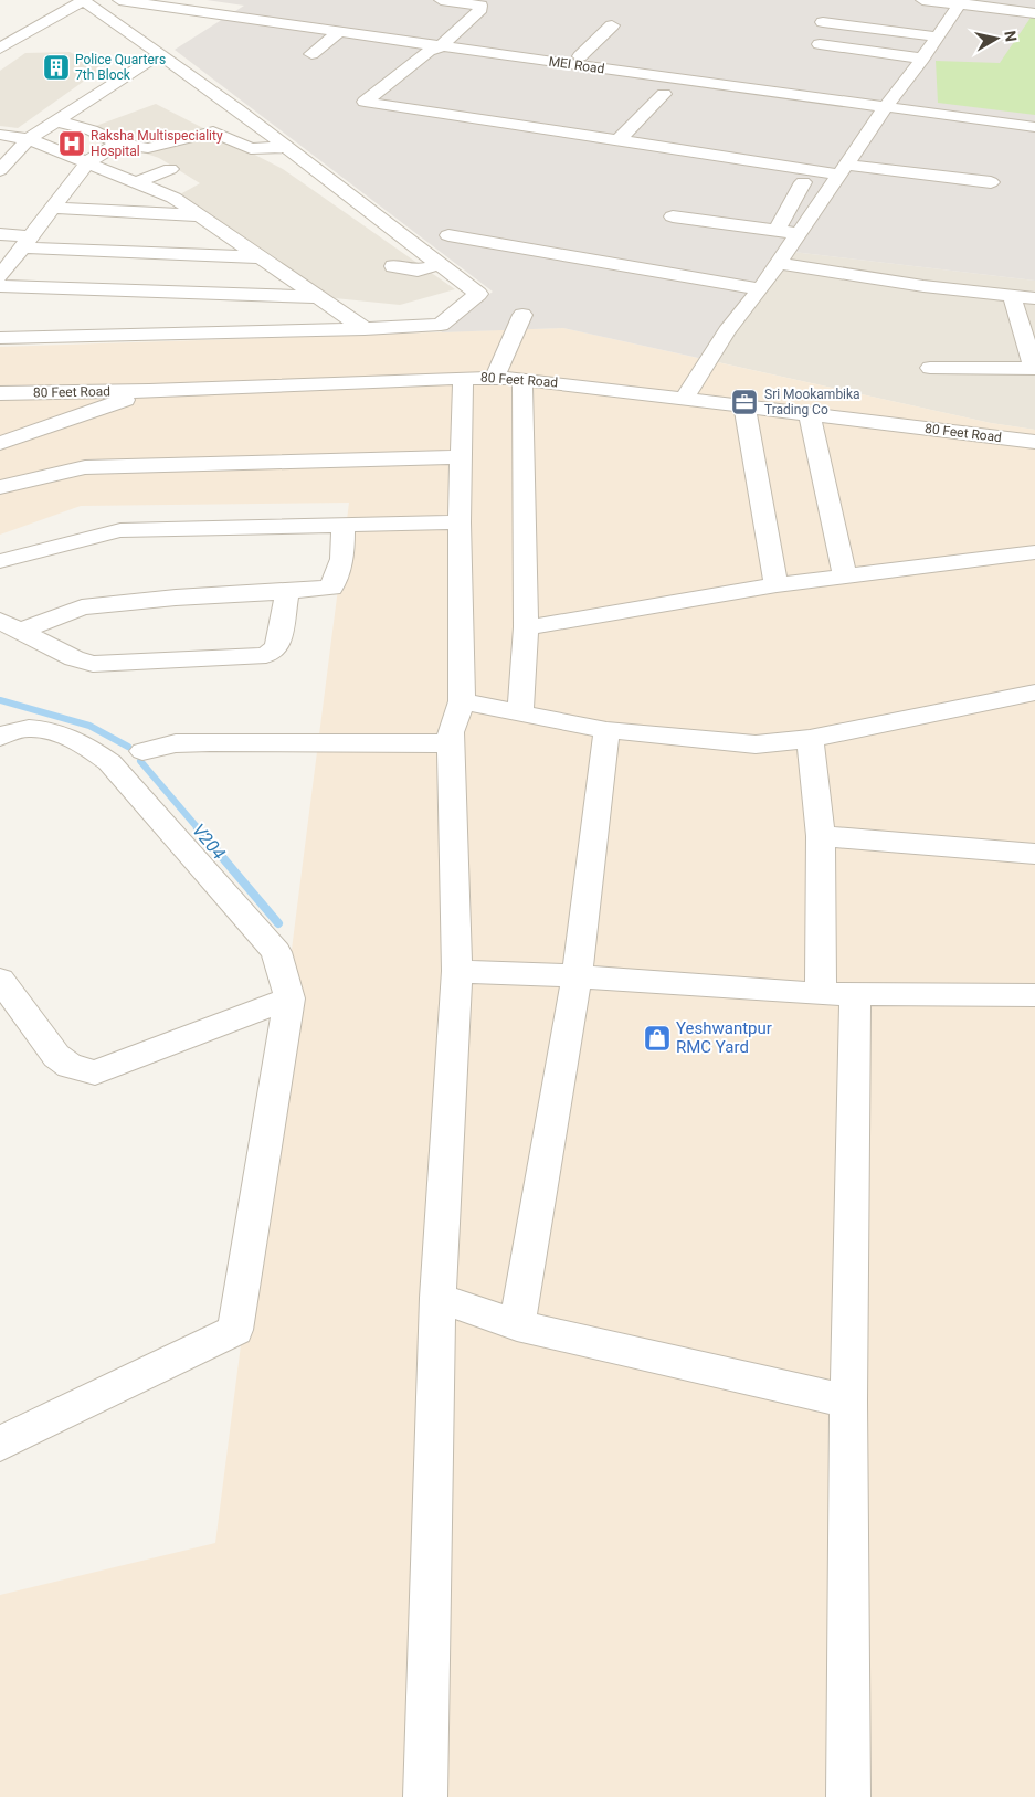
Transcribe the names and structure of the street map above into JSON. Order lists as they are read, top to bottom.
{
  "streets": {
    "street": ["MEI Road", "80 Feet Road"]
  },
  "water": ["V204"],
  "places": {
    "building": ["Police Quarters 7th Block"],
    "hospital": ["Raksha Multispeciality Hospital"],
    "office": ["Sri Mookambika Trading Co"],
    "shop": ["Yeshwantpur RMC Yard"]
  },
  "north": "right"
}
